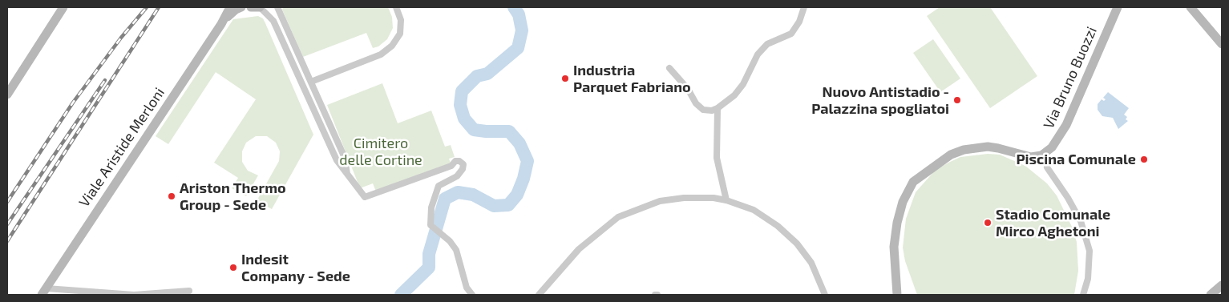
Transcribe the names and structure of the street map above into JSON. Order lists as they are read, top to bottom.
{
  "streets": {
    "street": ["Via Bruno Buozzi", "Viale Aristide Merloni"]
  },
  "parks": ["Cimitero delle Cortine"],
  "places": [
    "Industria Parquet Fabriano",
    "Nuovo Antistadio - Palazzina spogliatoi",
    "Piscina Comunale",
    "Ariston Thermo Group - Sede",
    "Stadio Comunale Mirco Aghetoni",
    "Indesit Company - Sede"
  ]
}
